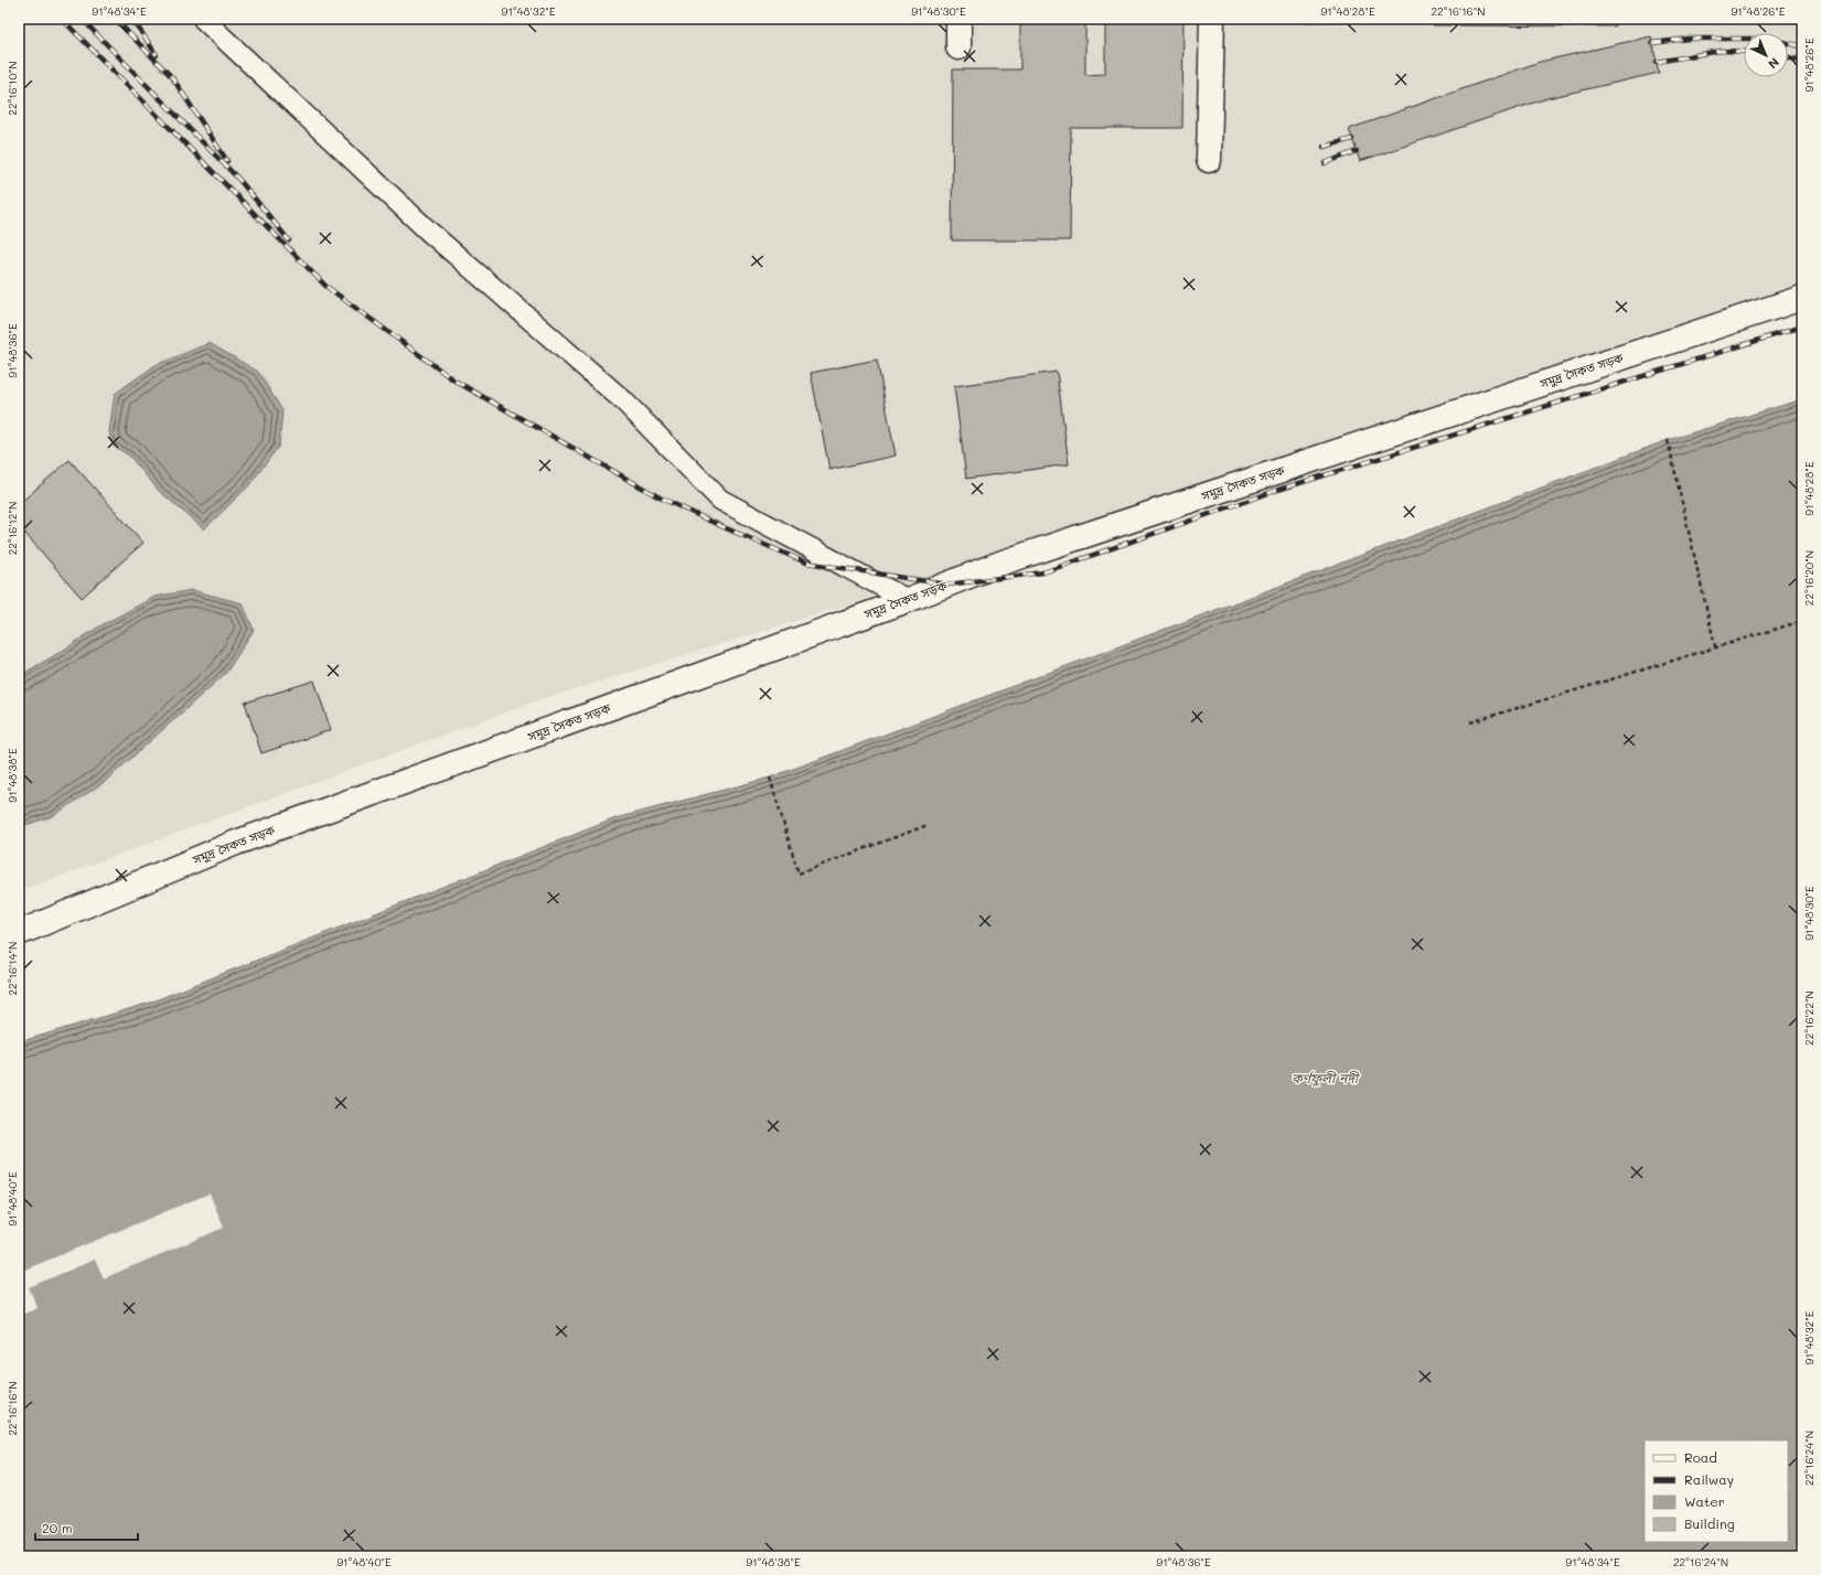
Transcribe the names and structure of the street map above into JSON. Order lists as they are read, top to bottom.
{
  "streets": {
    "main road": ["সমুদ্র সৈকত সড়ক"]
  },
  "water": ["কর্ণফুলী নদী"],
  "legend": [
    "Road",
    "Railway",
    "Water",
    "Building"
  ],
  "scale_bar": "20 m",
  "north": "bottom right",
  "coordinates": [
    "91°48'34\"E",
    "91°48'32\"E",
    "91°48'30\"E",
    "91°48'28\"E",
    "22°16'16\"N",
    "91°48'26\"E",
    "22°16'10\"N",
    "91°48'36\"E",
    "22°16'12\"N",
    "22°16'20\"N",
    "91°48'38\"E",
    "22°16'14\"N",
    "22°16'22\"N",
    "91°48'40\"E",
    "22°16'24\"N"
  ]
}
